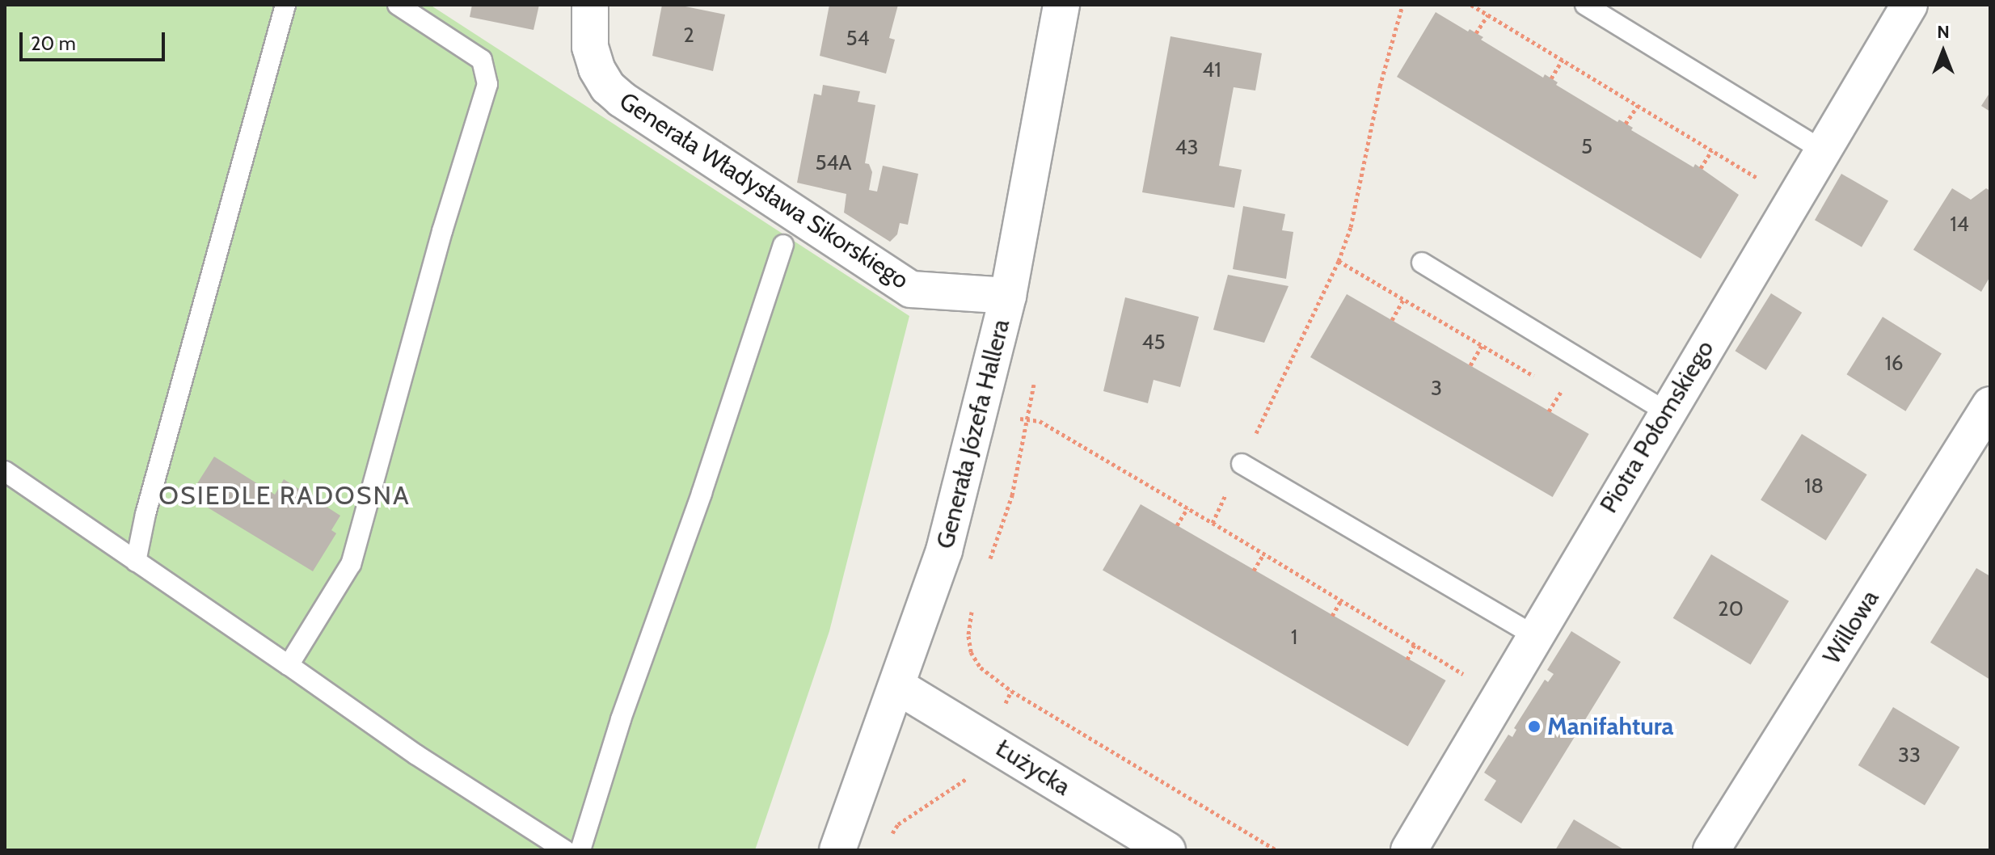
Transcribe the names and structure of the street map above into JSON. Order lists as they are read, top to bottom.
{
  "streets": {
    "street": [
      "Generała Władysława Sikorskiego",
      "Piotra Połomskiego",
      "Generała Józefa Hallera",
      "Willowa",
      "Łużycka"
    ]
  },
  "crossings": [
    ["Generała Władysława Sikorskiego", "Generała Józefa Hallera"],
    ["Generała Józefa Hallera", "Łużycka"]
  ],
  "districts": ["OSIEDLE RADOSNA"],
  "places": ["Manifahtura"],
  "house_numbers": [
    "2",
    "54",
    "41",
    "5",
    "43",
    "54A",
    "14",
    "45",
    "16",
    "3",
    "18",
    "20",
    "1",
    "33"
  ],
  "scale_bar": "20 m",
  "north": "top"
}
